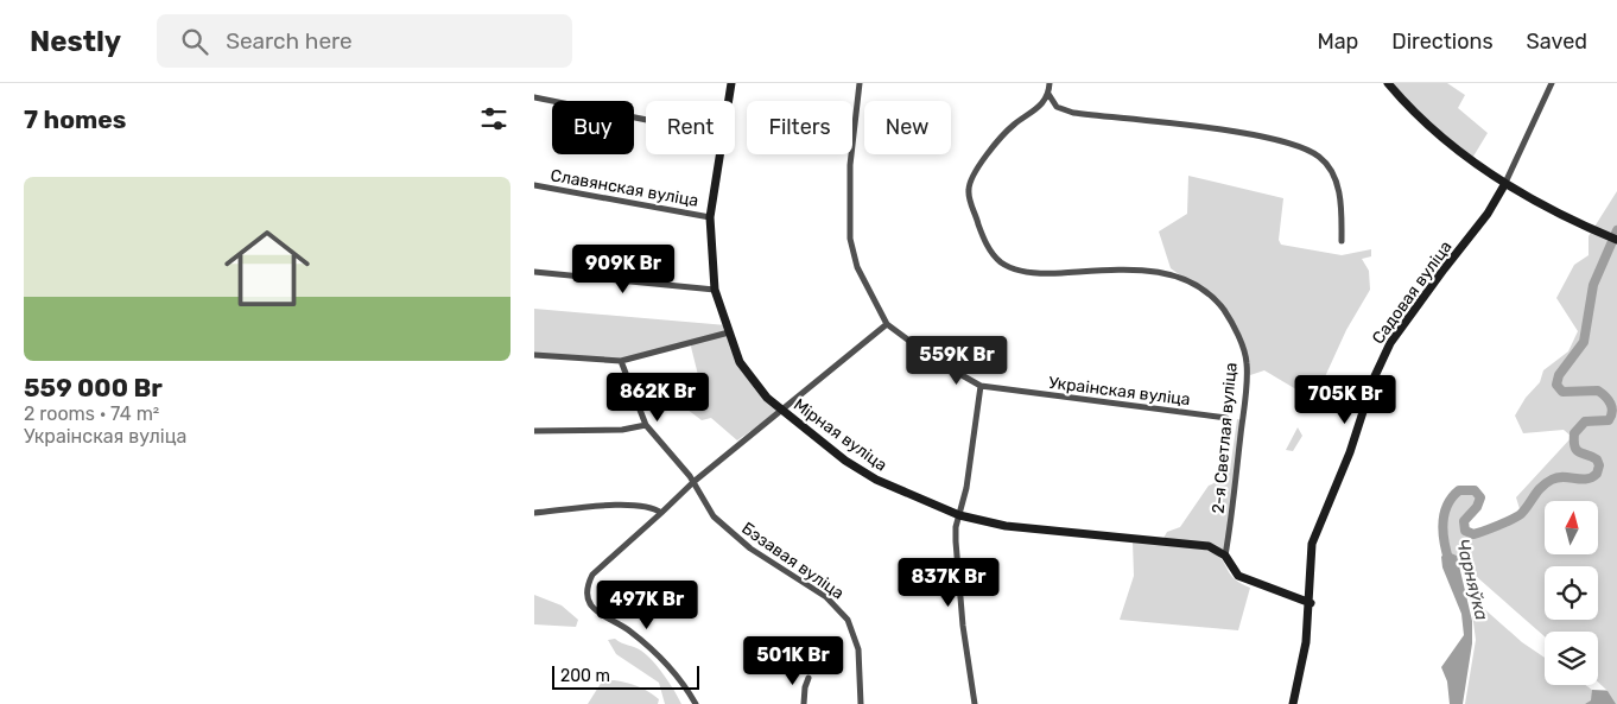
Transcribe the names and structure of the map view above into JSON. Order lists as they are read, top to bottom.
{
  "streets": {
    "street": [
      "Славянская вуліца",
      "Садовая вуліца",
      "Украінская вуліца",
      "Мірная вуліца",
      "2-я Светлая вуліца",
      "Бэзавая вуліца"
    ]
  },
  "crossings": [
    ["Славянская вуліца", "Мірная вуліца"],
    ["Садовая вуліца", "Мірная вуліца"],
    ["Мірная вуліца", "2-я Светлая вуліца"]
  ],
  "water": ["Чарняўка"],
  "scale_bar": "200 m",
  "north": "top",
  "page": {
    "header": "Nestly",
    "search": "Search here",
    "nav": ["Map", "Directions", "Saved"],
    "heading": "7 homes",
    "chip": [
      "Buy",
      "Rent",
      "Filters",
      "New"
    ],
    "list": [
      {
        "name": "559 000 Br",
        "note": "2 rooms · 74 m² · Украінская вуліца"
      }
    ],
    "price": [
      "909K Br",
      "559K Br",
      "862K Br",
      "705K Br",
      "837K Br",
      "497K Br",
      "501K Br"
    ],
    "scale": "200 m"
  }
}
